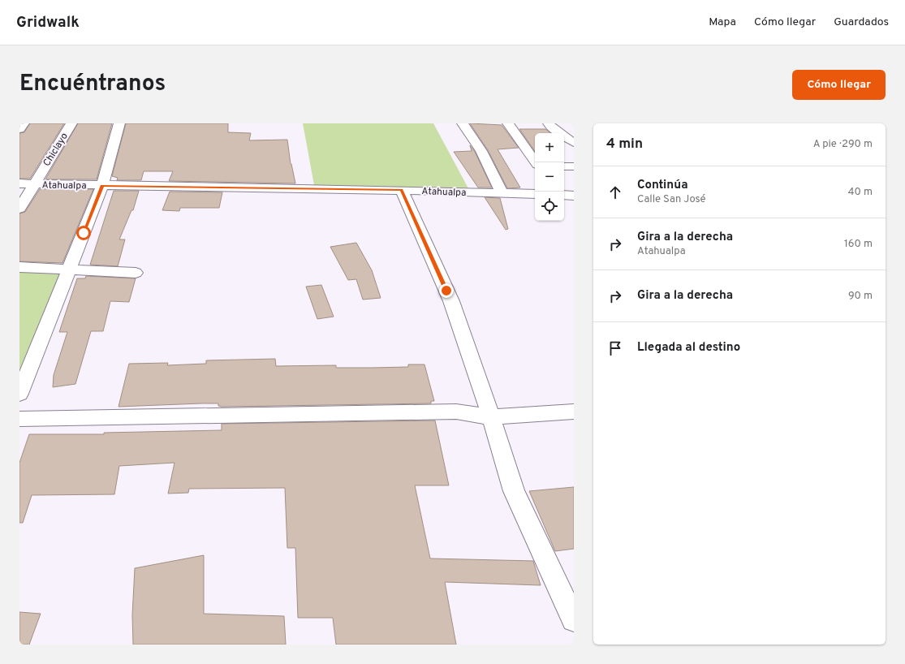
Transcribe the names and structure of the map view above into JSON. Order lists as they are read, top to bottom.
{
  "streets": {
    "street": ["Chiclayo", "Atahualpa"]
  },
  "crossings": [
    ["Chiclayo", "Atahualpa"]
  ],
  "page": {
    "header": "Gridwalk",
    "nav": ["Mapa", "Cómo llegar", "Guardados"],
    "title": "Encuéntranos",
    "buttons": "Cómo llegar",
    "heading": ["4 min", "A pie · 290 m"],
    "map_buttons": ["+", "−"],
    "list": [
      ["Continúa", "Calle San José", "40 m"],
      ["Gira a la derecha", "Atahualpa", "160 m"],
      ["Gira a la derecha", "90 m"],
      "Llegada al destino"
    ]
  }
}
